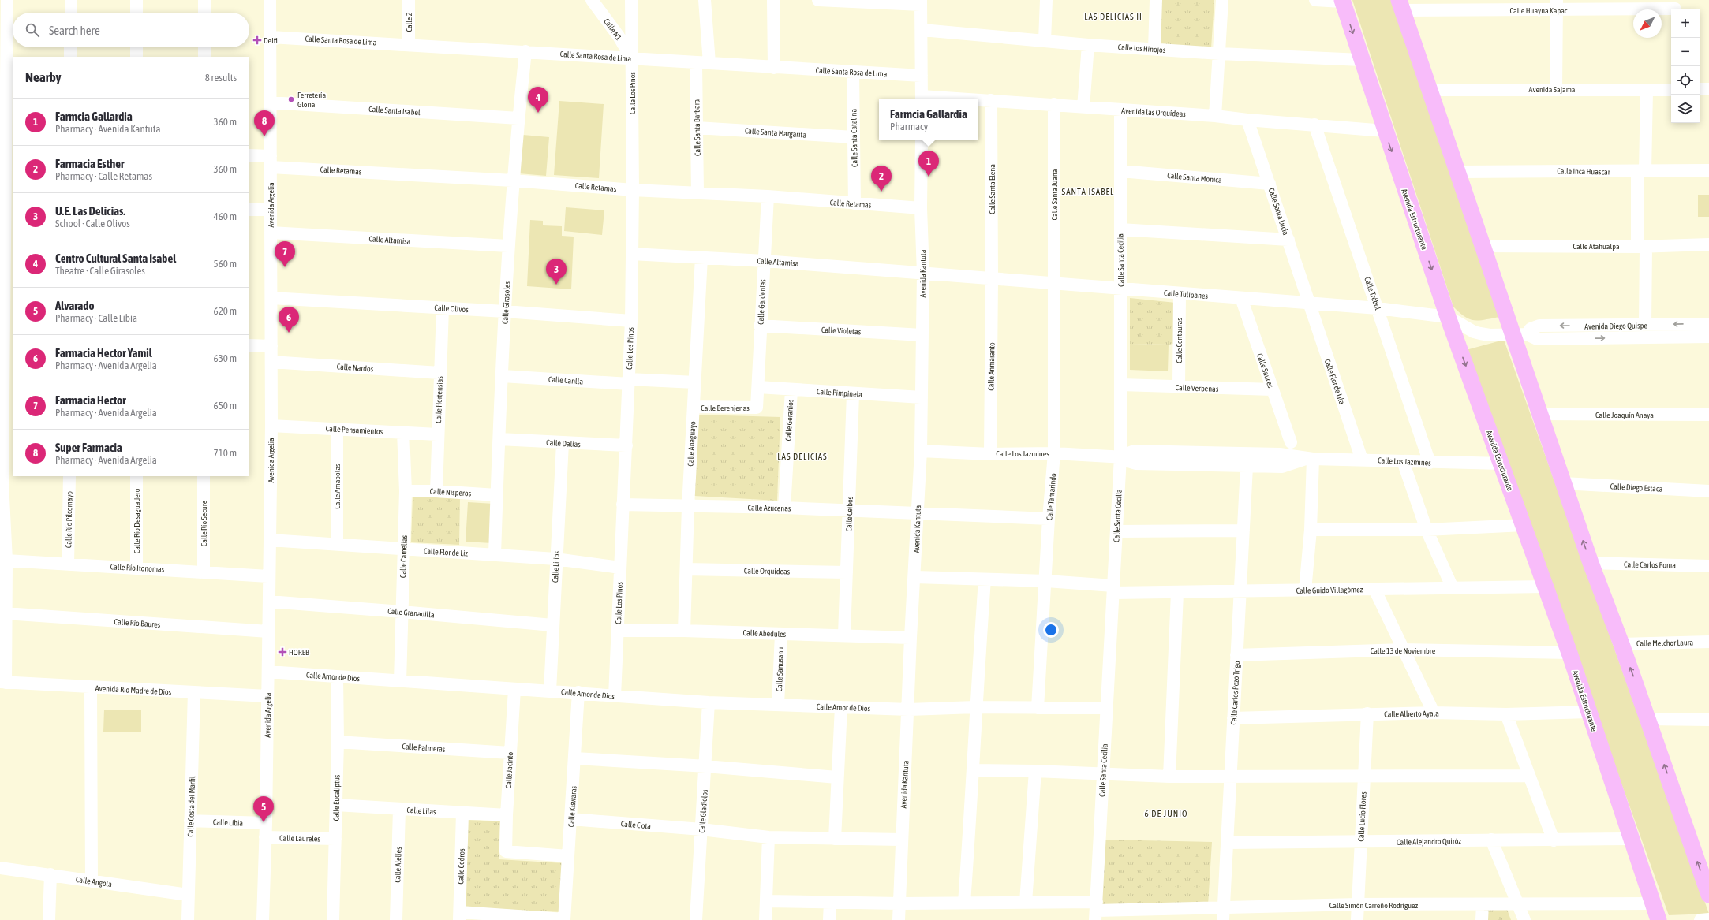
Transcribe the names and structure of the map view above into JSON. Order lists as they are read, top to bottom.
{
  "streets": {
    "main road": ["Avenida Estructurante"],
    "street": [
      "Calle Huayna Kapac",
      "Calle 2",
      "Calle N1",
      "Calle Santa Rosa de Lima",
      "Calle los Hinojos",
      "Avenida Sajama",
      "Calle Los Pinos",
      "Calle Santa Isabel",
      "Avenida las Orquídeas",
      "Calle Santa Barbara",
      "Calle Santa Margarita",
      "Calle Santa Catalina",
      "Calle Retamas",
      "Calle Inca Huascar",
      "Calle Santa Monica",
      "Calle Santa Elena",
      "Calle Santa Juana",
      "Avenida Argelia",
      "Calle Santa Lucía",
      "Calle Altamisa",
      "Calle Atahualpa",
      "Calle Santa Cecilia",
      "Avenida Kantuta",
      "Calle Trébol",
      "Calle Tulipanes",
      "Calle Gardenias",
      "Calle Girasoles",
      "Calle Olivos",
      "Avenida Diego Quispe",
      "Calle Violetas",
      "Calle Centauras",
      "Calle Anmaranto",
      "Calle Nardos",
      "Calle Sauces",
      "Calle Canlla",
      "Calle Flor de Lila",
      "Calle Verbenas",
      "Calle Pimpinela",
      "Calle Hortensias",
      "Calle Berenjenas",
      "Calle Joaquín Anaya",
      "Calle Geranios",
      "Calle Pensamientos",
      "Calle Dalias",
      "Calle Anaguayo",
      "Calle Los Jazmines",
      "Calle Amapolas",
      "Calle Diego Estaca",
      "Calle Nísperos",
      "Calle Tamarindo",
      "Calle Azucenas",
      "Calle Ceibos",
      "Calle Río Pilcomayo",
      "Calle Río Desaguadero",
      "Calle Río Secure",
      "Calle Flor de Liz",
      "Calle Camelias",
      "Calle Carlos Poma",
      "Calle Lirios",
      "Calle Río Itonomas",
      "Calle Orquídeas",
      "Calle Guido Villagómez",
      "Calle Granadilla",
      "Calle Río Baures",
      "Calle Abedules",
      "Calle Melchor Laura",
      "Calle 13 de Noviembre",
      "Calle Sanusanu",
      "Calle Amor de Dios",
      "Avenida Río Madre de Dios",
      "Calle Carlos Pozo Trigo",
      "Calle Alberto Ayala",
      "Calle Palmeras",
      "Calle Jacinto",
      "Calle Eucaliptus",
      "Calle Costa del Marfil",
      "Calle Kiswaras",
      "Calle Lilas",
      "Calle Gladiolos",
      "Calle Lucio Flores",
      "Calle Libia",
      "Calle C'ota",
      "Calle Laureles",
      "Calle Alejandro Quiróz",
      "Calle Alelíes",
      "Calle Cedros",
      "Calle Angola",
      "Calle Simón Carreño Rodríguez"
    ]
  },
  "crossings": [
    ["Calle 2", "Calle Santa Rosa de Lima"],
    ["Calle N1", "Calle Santa Rosa de Lima"],
    ["Calle N1", "Calle Los Pinos"],
    ["Calle Santa Rosa de Lima", "Calle Los Pinos"],
    ["Calle Santa Rosa de Lima", "Calle Santa Barbara"],
    ["Calle Santa Rosa de Lima", "Calle Santa Catalina"],
    ["Calle Santa Rosa de Lima", "Avenida Argelia"],
    ["Calle Santa Rosa de Lima", "Calle Girasoles"],
    ["Calle los Hinojos", "Avenida Estructurante"],
    ["Calle Los Pinos", "Calle Retamas"],
    ["Calle Los Pinos", "Calle Altamisa"],
    ["Calle Los Pinos", "Calle Olivos"],
    ["Calle Los Pinos", "Calle Canlla"],
    ["Calle Los Pinos", "Calle Dalias"],
    ["Calle Los Pinos", "Calle Azucenas"],
    ["Calle Los Pinos", "Calle Flor de Liz"],
    ["Calle Los Pinos", "Calle Abedules"],
    ["Calle Los Pinos", "Calle Amor de Dios"],
    ["Calle Santa Isabel", "Avenida Argelia"],
    ["Calle Santa Isabel", "Calle Girasoles"],
    ["Avenida las Orquídeas", "Calle Santa Elena"],
    ["Avenida las Orquídeas", "Calle Santa Juana"],
    ["Avenida las Orquídeas", "Calle Santa Lucía"],
    ["Avenida las Orquídeas", "Avenida Estructurante"],
    ["Avenida las Orquídeas", "Calle Santa Cecilia"],
    ["Avenida las Orquídeas", "Calle Trébol"],
    ["Calle Santa Barbara", "Calle Santa Margarita"],
    ["Calle Santa Barbara", "Calle Retamas"],
    ["Calle Santa Margarita", "Calle Santa Catalina"],
    ["Calle Santa Catalina", "Calle Retamas"],
    ["Calle Retamas", "Avenida Argelia"],
    ["Calle Retamas", "Avenida Kantuta"],
    ["Calle Retamas", "Calle Gardenias"],
    ["Calle Retamas", "Calle Girasoles"],
    ["Calle Santa Monica", "Calle Santa Lucía"],
    ["Calle Santa Monica", "Calle Santa Cecilia"],
    ["Calle Santa Elena", "Calle Tulipanes"],
    ["Calle Santa Elena", "Calle Anmaranto"],
    ["Calle Santa Juana", "Calle Tulipanes"],
    ["Calle Santa Juana", "Calle Tamarindo"],
    ["Avenida Argelia", "Calle Altamisa"],
    ["Avenida Argelia", "Calle Olivos"],
    ["Avenida Argelia", "Calle Nardos"],
    ["Avenida Argelia", "Calle Pensamientos"],
    ["Avenida Argelia", "Calle Flor de Liz"],
    ["Avenida Argelia", "Calle Río Itonomas"],
    ["Avenida Argelia", "Calle Granadilla"],
    ["Avenida Argelia", "Calle Río Baures"],
    ["Avenida Argelia", "Calle Amor de Dios"],
    ["Avenida Argelia", "Avenida Río Madre de Dios"],
    ["Avenida Argelia", "Calle Libia"],
    ["Avenida Argelia", "Calle Laureles"],
    ["Calle Santa Lucía", "Calle Tulipanes"],
    ["Calle Santa Lucía", "Calle Flor de Lila"],
    ["Avenida Estructurante", "Calle Tulipanes"],
    ["Avenida Estructurante", "Avenida Diego Quispe"],
    ["Avenida Estructurante", "Calle Los Jazmines"],
    ["Avenida Estructurante", "Calle Guido Villagómez"],
    ["Avenida Estructurante", "Calle 13 de Noviembre"],
    ["Avenida Estructurante", "Calle Alberto Ayala"],
    ["Avenida Estructurante", "Calle Alejandro Quiróz"],
    ["Avenida Estructurante", "Calle Simón Carreño Rodríguez"],
    ["Calle Altamisa", "Avenida Kantuta"],
    ["Calle Altamisa", "Calle Tulipanes"],
    ["Calle Altamisa", "Calle Gardenias"],
    ["Calle Altamisa", "Calle Girasoles"],
    ["Calle Altamisa", "Calle Anaguayo"],
    ["Calle Santa Cecilia", "Calle Tulipanes"],
    ["Calle Santa Cecilia", "Calle Verbenas"],
    ["Calle Santa Cecilia", "Calle Los Jazmines"],
    ["Calle Santa Cecilia", "Calle Guido Villagómez"],
    ["Calle Santa Cecilia", "Calle Amor de Dios"],
    ["Calle Santa Cecilia", "Calle Simón Carreño Rodríguez"],
    ["Avenida Kantuta", "Calle Tulipanes"],
    ["Avenida Kantuta", "Calle Violetas"],
    ["Avenida Kantuta", "Calle Pimpinela"],
    ["Avenida Kantuta", "Calle Los Jazmines"],
    ["Avenida Kantuta", "Calle Azucenas"],
    ["Avenida Kantuta", "Calle Guido Villagómez"],
    ["Avenida Kantuta", "Calle Abedules"],
    ["Avenida Kantuta", "Calle Amor de Dios"],
    ["Avenida Kantuta", "Calle C'ota"],
    ["Avenida Kantuta", "Calle Simón Carreño Rodríguez"],
    ["Calle Trébol", "Calle Tulipanes"],
    ["Calle Trébol", "Calle Los Jazmines"],
    ["Calle Tulipanes", "Avenida Diego Quispe"],
    ["Calle Tulipanes", "Calle Centauras"],
    ["Calle Tulipanes", "Calle Anmaranto"],
    ["Calle Tulipanes", "Calle Sauces"],
    ["Calle Tulipanes", "Calle Flor de Lila"],
    ["Calle Tulipanes", "Calle Tamarindo"],
    ["Calle Gardenias", "Calle Violetas"],
    ["Calle Gardenias", "Calle Pimpinela"],
    ["Calle Gardenias", "Calle Berenjenas"],
    ["Calle Girasoles", "Calle Olivos"],
    ["Calle Girasoles", "Calle Canlla"],
    ["Calle Girasoles", "Calle Dalias"],
    ["Calle Girasoles", "Calle Nísperos"],
    ["Calle Girasoles", "Calle Flor de Liz"],
    ["Calle Olivos", "Calle Hortensias"],
    ["Calle Centauras", "Calle Verbenas"],
    ["Calle Anmaranto", "Calle Los Jazmines"],
    ["Calle Nardos", "Calle Hortensias"],
    ["Calle Sauces", "Calle Verbenas"],
    ["Calle Canlla", "Calle Anaguayo"],
    ["Calle Flor de Lila", "Calle Los Jazmines"],
    ["Calle Pimpinela", "Calle Geranios"],
    ["Calle Pimpinela", "Calle Ceibos"],
    ["Calle Hortensias", "Calle Pensamientos"],
    ["Calle Hortensias", "Calle Nísperos"],
    ["Calle Berenjenas", "Calle Anaguayo"],
    ["Calle Geranios", "Calle Azucenas"],
    ["Calle Pensamientos", "Calle Amapolas"],
    ["Calle Pensamientos", "Calle Camelias"],
    ["Calle Dalias", "Calle Lirios"],
    ["Calle Anaguayo", "Calle Azucenas"],
    ["Calle Anaguayo", "Calle Orquídeas"],
    ["Calle Anaguayo", "Calle Abedules"],
    ["Calle Los Jazmines", "Calle Tamarindo"],
    ["Calle Los Jazmines", "Calle Carlos Pozo Trigo"],
    ["Calle Amapolas", "Calle Flor de Liz"],
    ["Calle Nísperos", "Calle Camelias"],
    ["Calle Tamarindo", "Calle Azucenas"],
    ["Calle Tamarindo", "Calle Guido Villagómez"],
    ["Calle Tamarindo", "Calle Amor de Dios"],
    ["Calle Azucenas", "Calle Ceibos"],
    ["Calle Ceibos", "Calle Orquídeas"],
    ["Calle Ceibos", "Calle Abedules"],
    ["Calle Río Pilcomayo", "Calle Río Itonomas"],
    ["Calle Río Desaguadero", "Calle Río Itonomas"],
    ["Calle Río Secure", "Calle Río Itonomas"],
    ["Calle Flor de Liz", "Calle Camelias"],
    ["Calle Flor de Liz", "Calle Lirios"],
    ["Calle Camelias", "Calle Granadilla"],
    ["Calle Camelias", "Calle Amor de Dios"],
    ["Calle Lirios", "Calle Granadilla"],
    ["Calle Lirios", "Calle Amor de Dios"],
    ["Calle Guido Villagómez", "Calle Carlos Pozo Trigo"],
    ["Calle Abedules", "Calle Sanusanu"],
    ["Calle 13 de Noviembre", "Calle Carlos Pozo Trigo"],
    ["Calle Sanusanu", "Calle Amor de Dios"],
    ["Calle Amor de Dios", "Calle Jacinto"],
    ["Calle Amor de Dios", "Calle Eucaliptus"],
    ["Calle Amor de Dios", "Calle Kiswaras"],
    ["Calle Amor de Dios", "Calle Gladiolos"],
    ["Avenida Río Madre de Dios", "Calle Costa del Marfil"],
    ["Calle Carlos Pozo Trigo", "Calle Alberto Ayala"],
    ["Calle Carlos Pozo Trigo", "Calle Alejandro Quiróz"],
    ["Calle Carlos Pozo Trigo", "Calle Simón Carreño Rodríguez"],
    ["Calle Alberto Ayala", "Calle Lucio Flores"],
    ["Calle Palmeras", "Calle Jacinto"],
    ["Calle Palmeras", "Calle Eucaliptus"],
    ["Calle Jacinto", "Calle Kiswaras"],
    ["Calle Jacinto", "Calle Lilas"],
    ["Calle Eucaliptus", "Calle Lilas"],
    ["Calle Eucaliptus", "Calle Laureles"],
    ["Calle Costa del Marfil", "Calle Libia"],
    ["Calle Costa del Marfil", "Calle Angola"],
    ["Calle Kiswaras", "Calle C'ota"],
    ["Calle Lilas", "Calle Alelíes"],
    ["Calle Lilas", "Calle Cedros"],
    ["Calle Gladiolos", "Calle C'ota"],
    ["Calle Lucio Flores", "Calle Alejandro Quiróz"],
    ["Calle Lucio Flores", "Calle Simón Carreño Rodríguez"]
  ],
  "districts": [
    "LAS DELICIAS II",
    "SANTA ISABEL",
    "LAS DELICIAS",
    "6 DE JUNIO"
  ],
  "places": {
    "health": ["Delfi", "HOREB"],
    "other": ["Ferretería Gloria"]
  },
  "north": "bottom left",
  "page": {
    "map_buttons": ["+", "−"],
    "search": "Search here",
    "heading": ["Nearby", "8 results"],
    "pins": [
      "4",
      "8",
      "1",
      "2",
      "7",
      "3",
      "6",
      "5"
    ],
    "list": [
      {
        "mark": "1",
        "name": "Farmcia Gallardia",
        "note": "Pharmacy · Avenida Kantuta",
        "value": "360 m"
      },
      {
        "mark": "2",
        "name": "Farmacia Esther",
        "note": "Pharmacy · Calle Retamas",
        "value": "360 m"
      },
      {
        "mark": "3",
        "name": "U.E. Las Delicias.",
        "note": "School · Calle Olivos",
        "value": "460 m"
      },
      {
        "mark": "4",
        "name": "Centro Cultural Santa Isabel",
        "note": "Theatre · Calle Girasoles",
        "value": "560 m"
      },
      {
        "mark": "5",
        "name": "Alvarado",
        "note": "Pharmacy · Calle Libia",
        "value": "620 m"
      },
      {
        "mark": "6",
        "name": "Farmacia Hector Yamil",
        "note": "Pharmacy · Avenida Argelia",
        "value": "630 m"
      },
      {
        "mark": "7",
        "name": "Farmacia Hector",
        "note": "Pharmacy · Avenida Argelia",
        "value": "650 m"
      },
      {
        "mark": "8",
        "name": "Super Farmacia",
        "note": "Pharmacy · Avenida Argelia",
        "value": "710 m"
      }
    ],
    "popup": ["Farmcia Gallardia", "Pharmacy"]
  }
}
